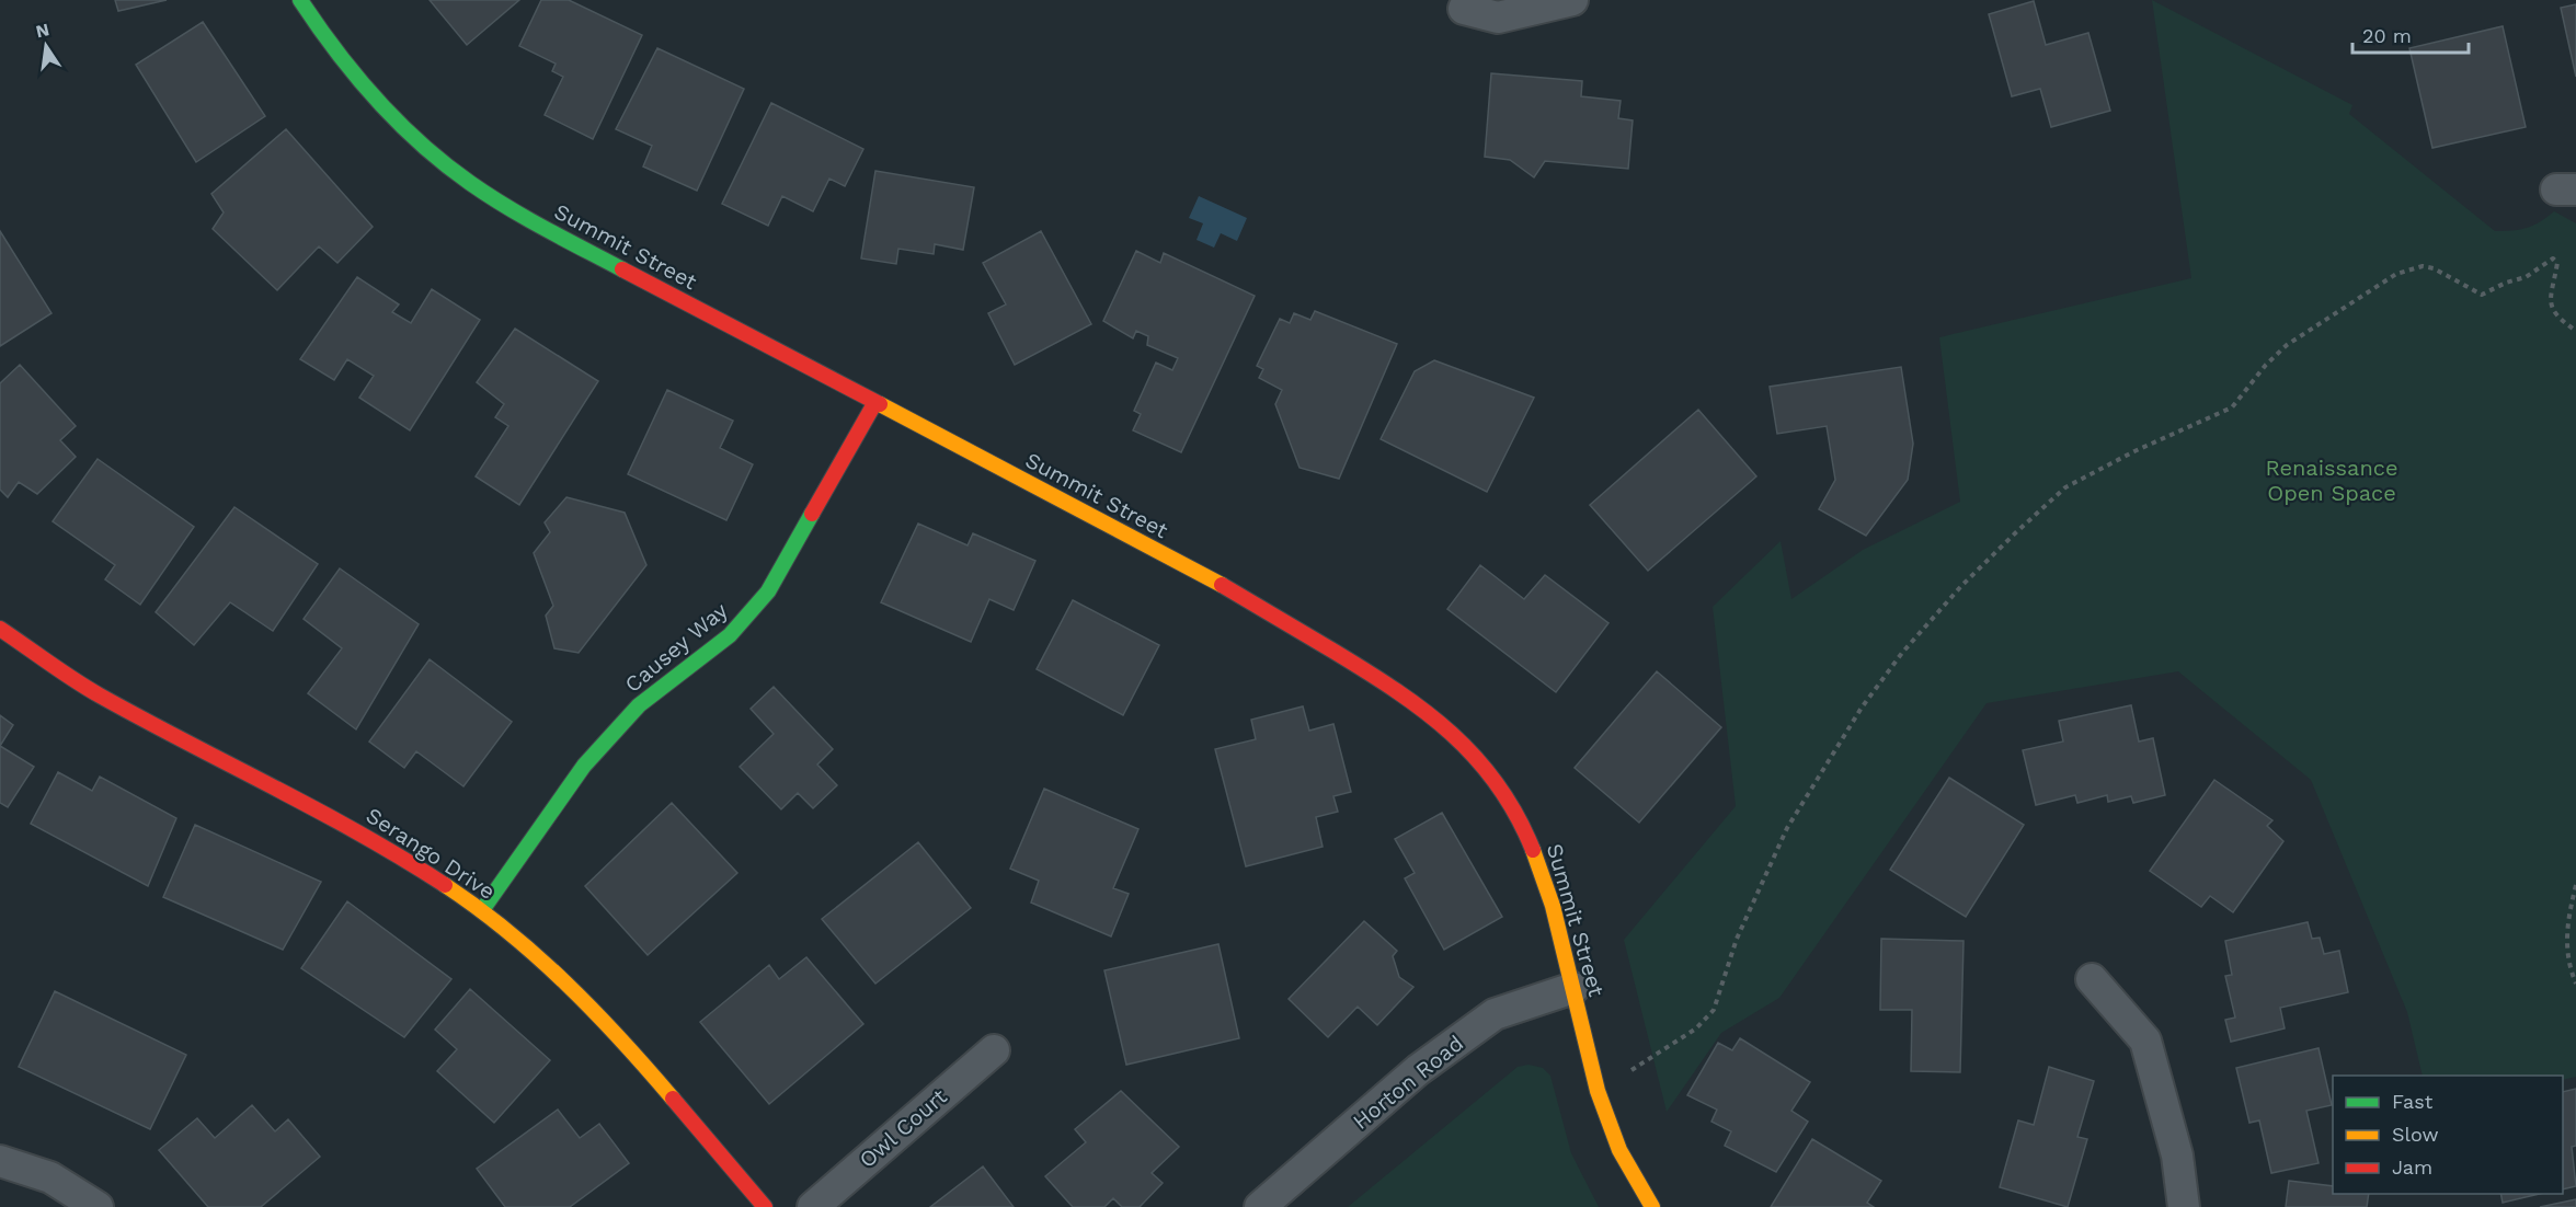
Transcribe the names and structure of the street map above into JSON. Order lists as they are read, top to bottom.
{
  "streets": {
    "street": [
      "Summit Street",
      "Causey Way",
      "Serango Drive",
      "Horton Road",
      "Owl Court"
    ]
  },
  "crossings": [
    ["Summit Street", "Causey Way"],
    ["Summit Street", "Horton Road"],
    ["Causey Way", "Serango Drive"]
  ],
  "parks": ["Renaissance Open Space"],
  "legend": ["Fast", "Slow", "Jam"],
  "scale_bar": "20 m",
  "north": "top"
}
